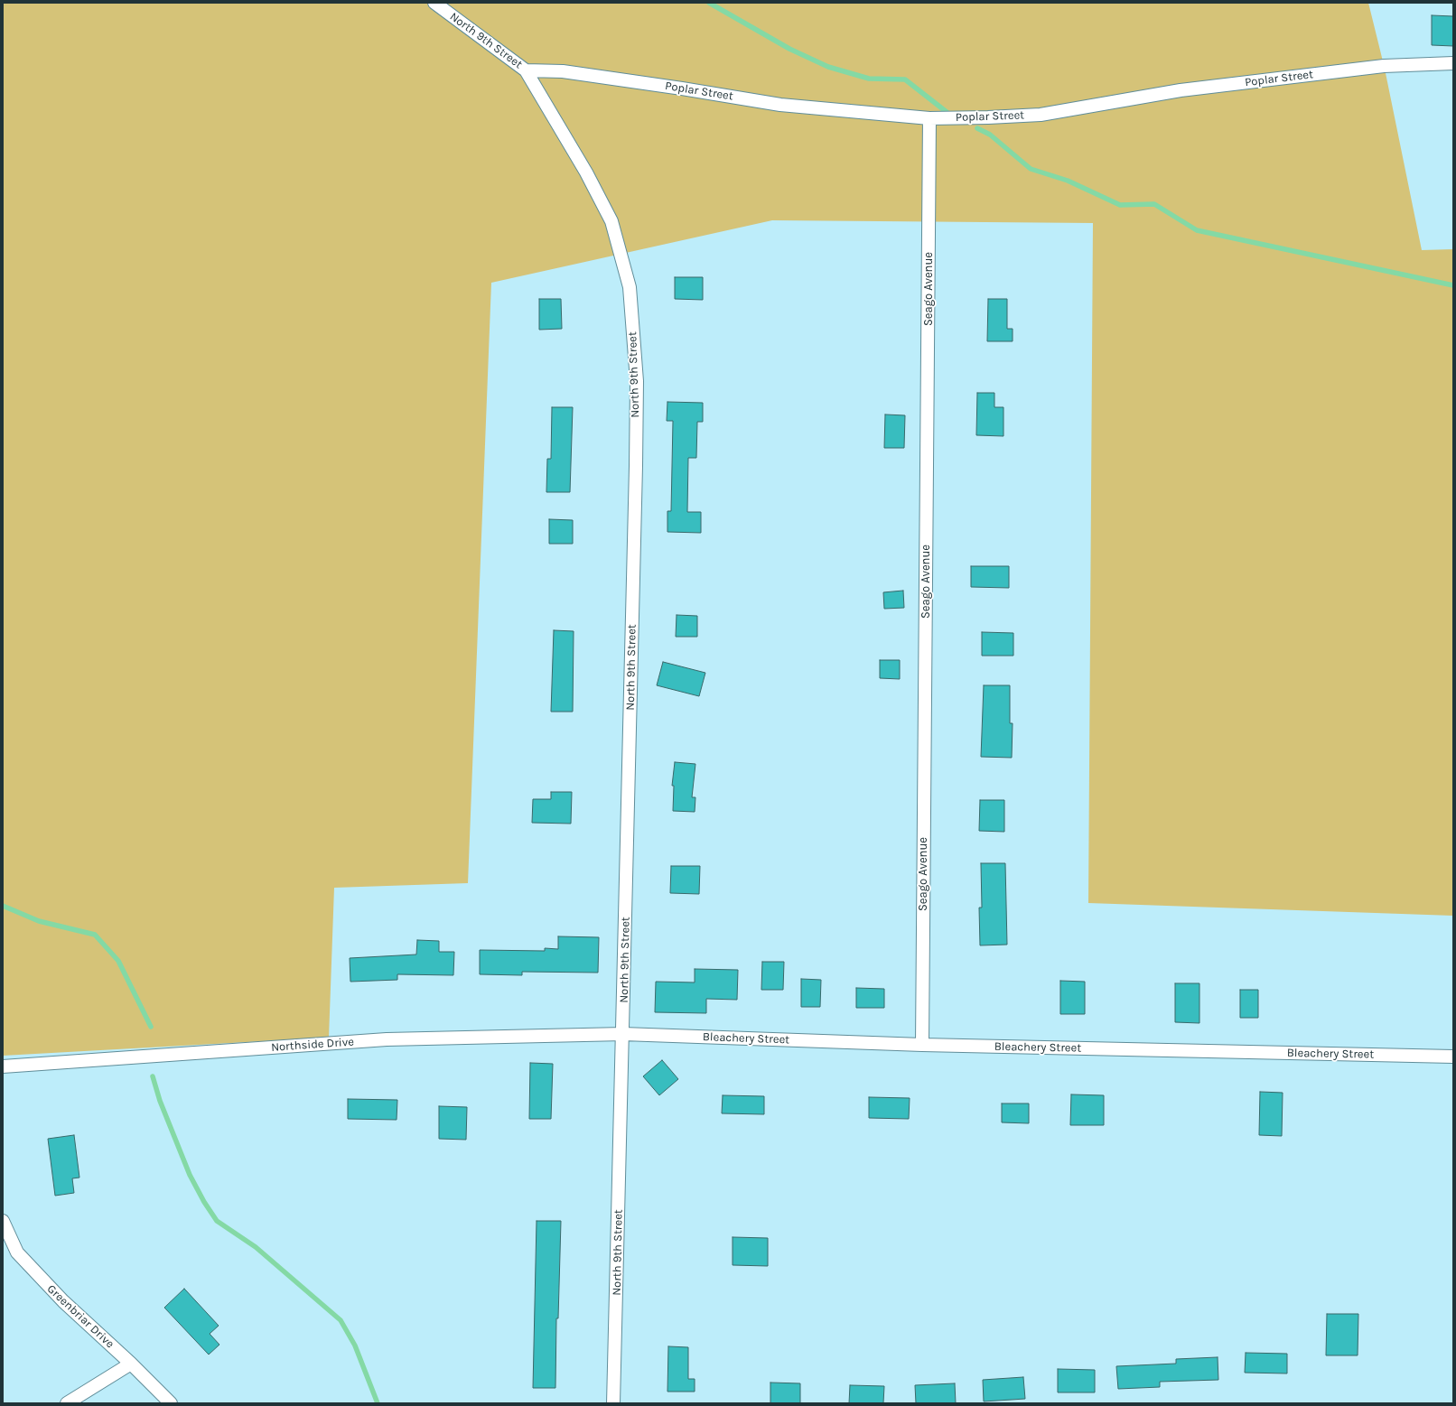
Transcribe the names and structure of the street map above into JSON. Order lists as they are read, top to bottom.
{
  "streets": {
    "street": [
      "North 9th Street",
      "Poplar Street",
      "Seago Avenue",
      "Bleachery Street",
      "Northside Drive",
      "Greenbriar Drive"
    ]
  },
  "crossings": [
    ["North 9th Street", "Poplar Street"],
    ["North 9th Street", "Bleachery Street"],
    ["North 9th Street", "Northside Drive"],
    ["Poplar Street", "Seago Avenue"],
    ["Seago Avenue", "Bleachery Street"],
    ["Bleachery Street", "Northside Drive"]
  ]
}
